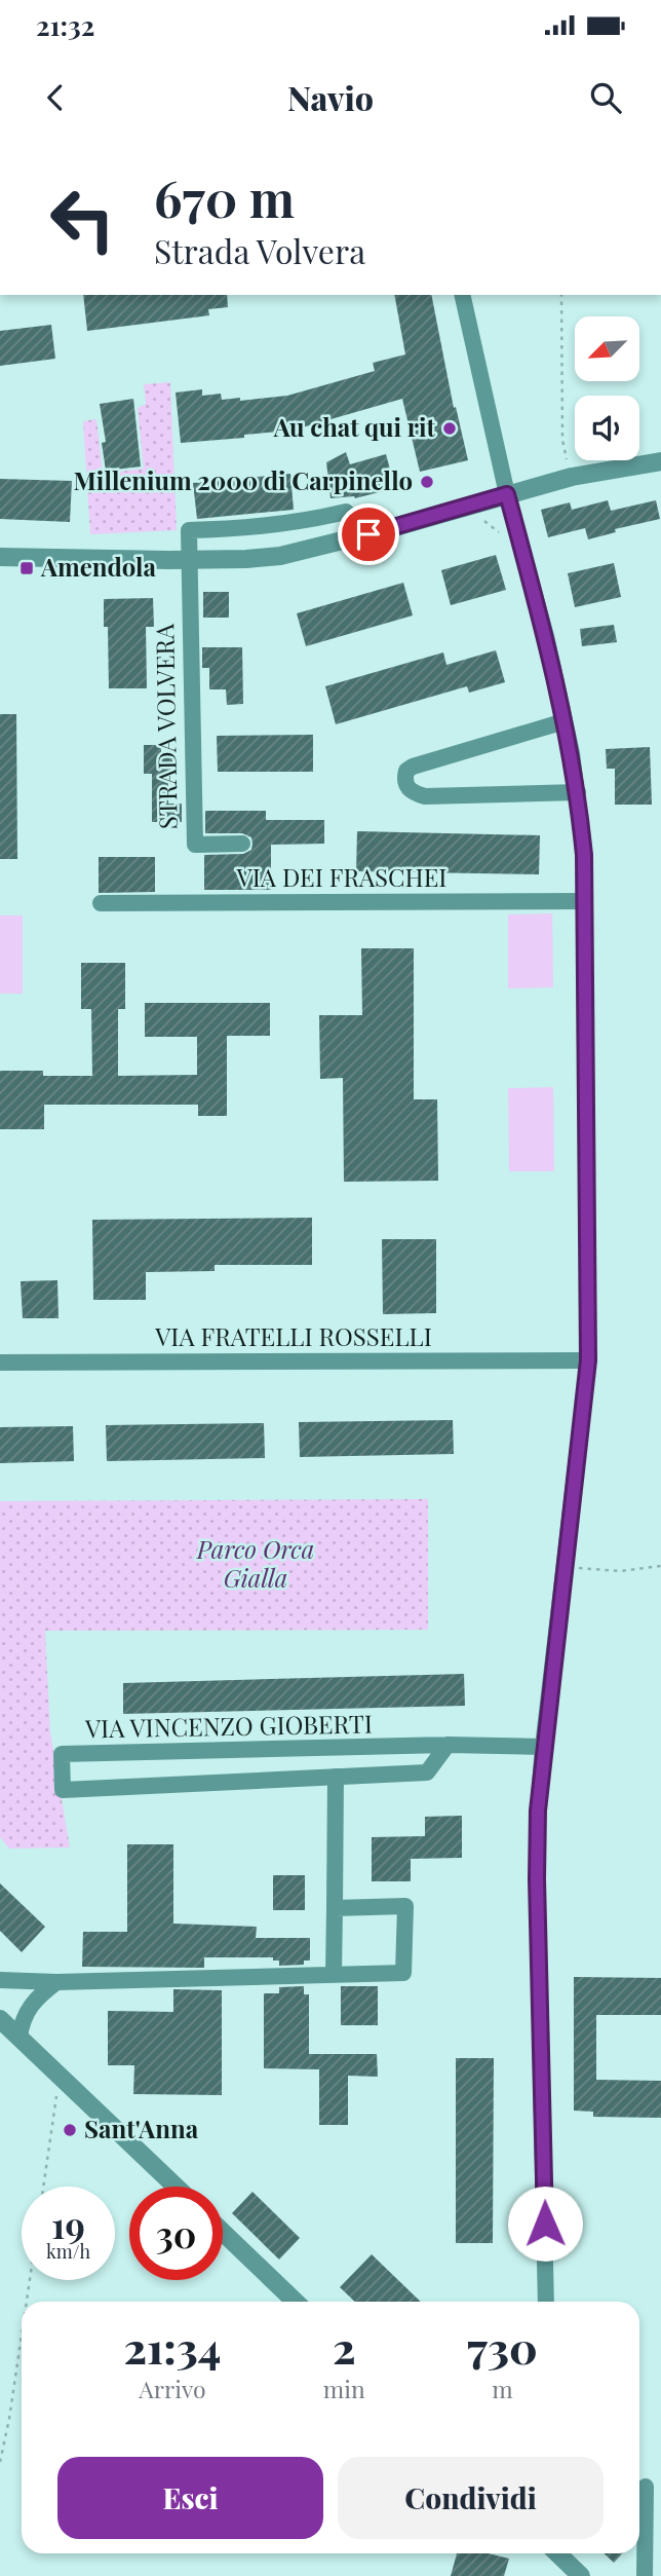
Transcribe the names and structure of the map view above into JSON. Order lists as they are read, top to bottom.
{
  "streets": {
    "street": [
      "STRADA VOLVERA",
      "VIA DEI FRASCHEI",
      "VIA FRATELLI ROSSELLI",
      "VIA VINCENZO GIOBERTI"
    ]
  },
  "parks": ["Parco Orca Gialla"],
  "places": {
    "other": ["Au chat qui rit", "Millenium 2000 di Carpinello", "Sant'Anna"],
    "transit": ["Amendola"]
  },
  "north": "bottom left",
  "page": {
    "status": "21:32",
    "header": "Navio",
    "turn": ["670 m", "Strada Volvera"],
    "speed": "19 km/h",
    "limit": "30",
    "eta": [
      "21:34",
      "Arrivo",
      "2",
      "min",
      "730",
      "m"
    ],
    "buttons": ["Esci", "Condividi"]
  }
}
